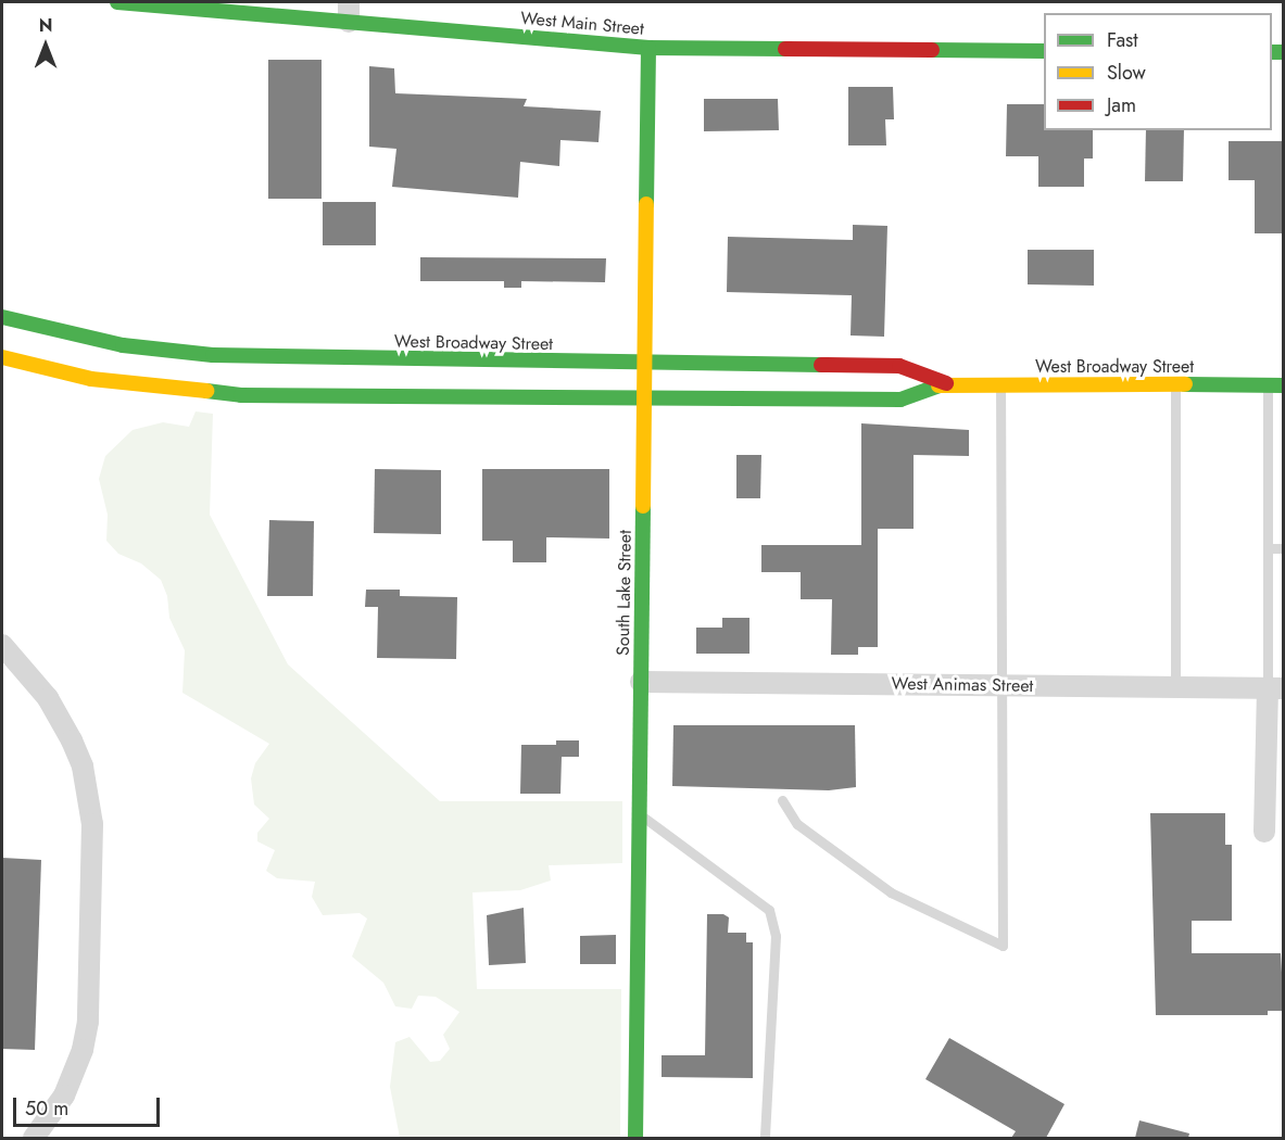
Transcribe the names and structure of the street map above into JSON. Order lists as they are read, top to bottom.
{
  "streets": {
    "main road": ["West Main Street", "West Broadway Street", "South Lake Street"],
    "street": ["West Animas Street"]
  },
  "crossings": [
    ["West Main Street", "South Lake Street"],
    ["West Broadway Street", "South Lake Street"],
    ["South Lake Street", "West Animas Street"]
  ],
  "legend": ["Fast", "Slow", "Jam"],
  "scale_bar": "50 m",
  "north": "top"
}
